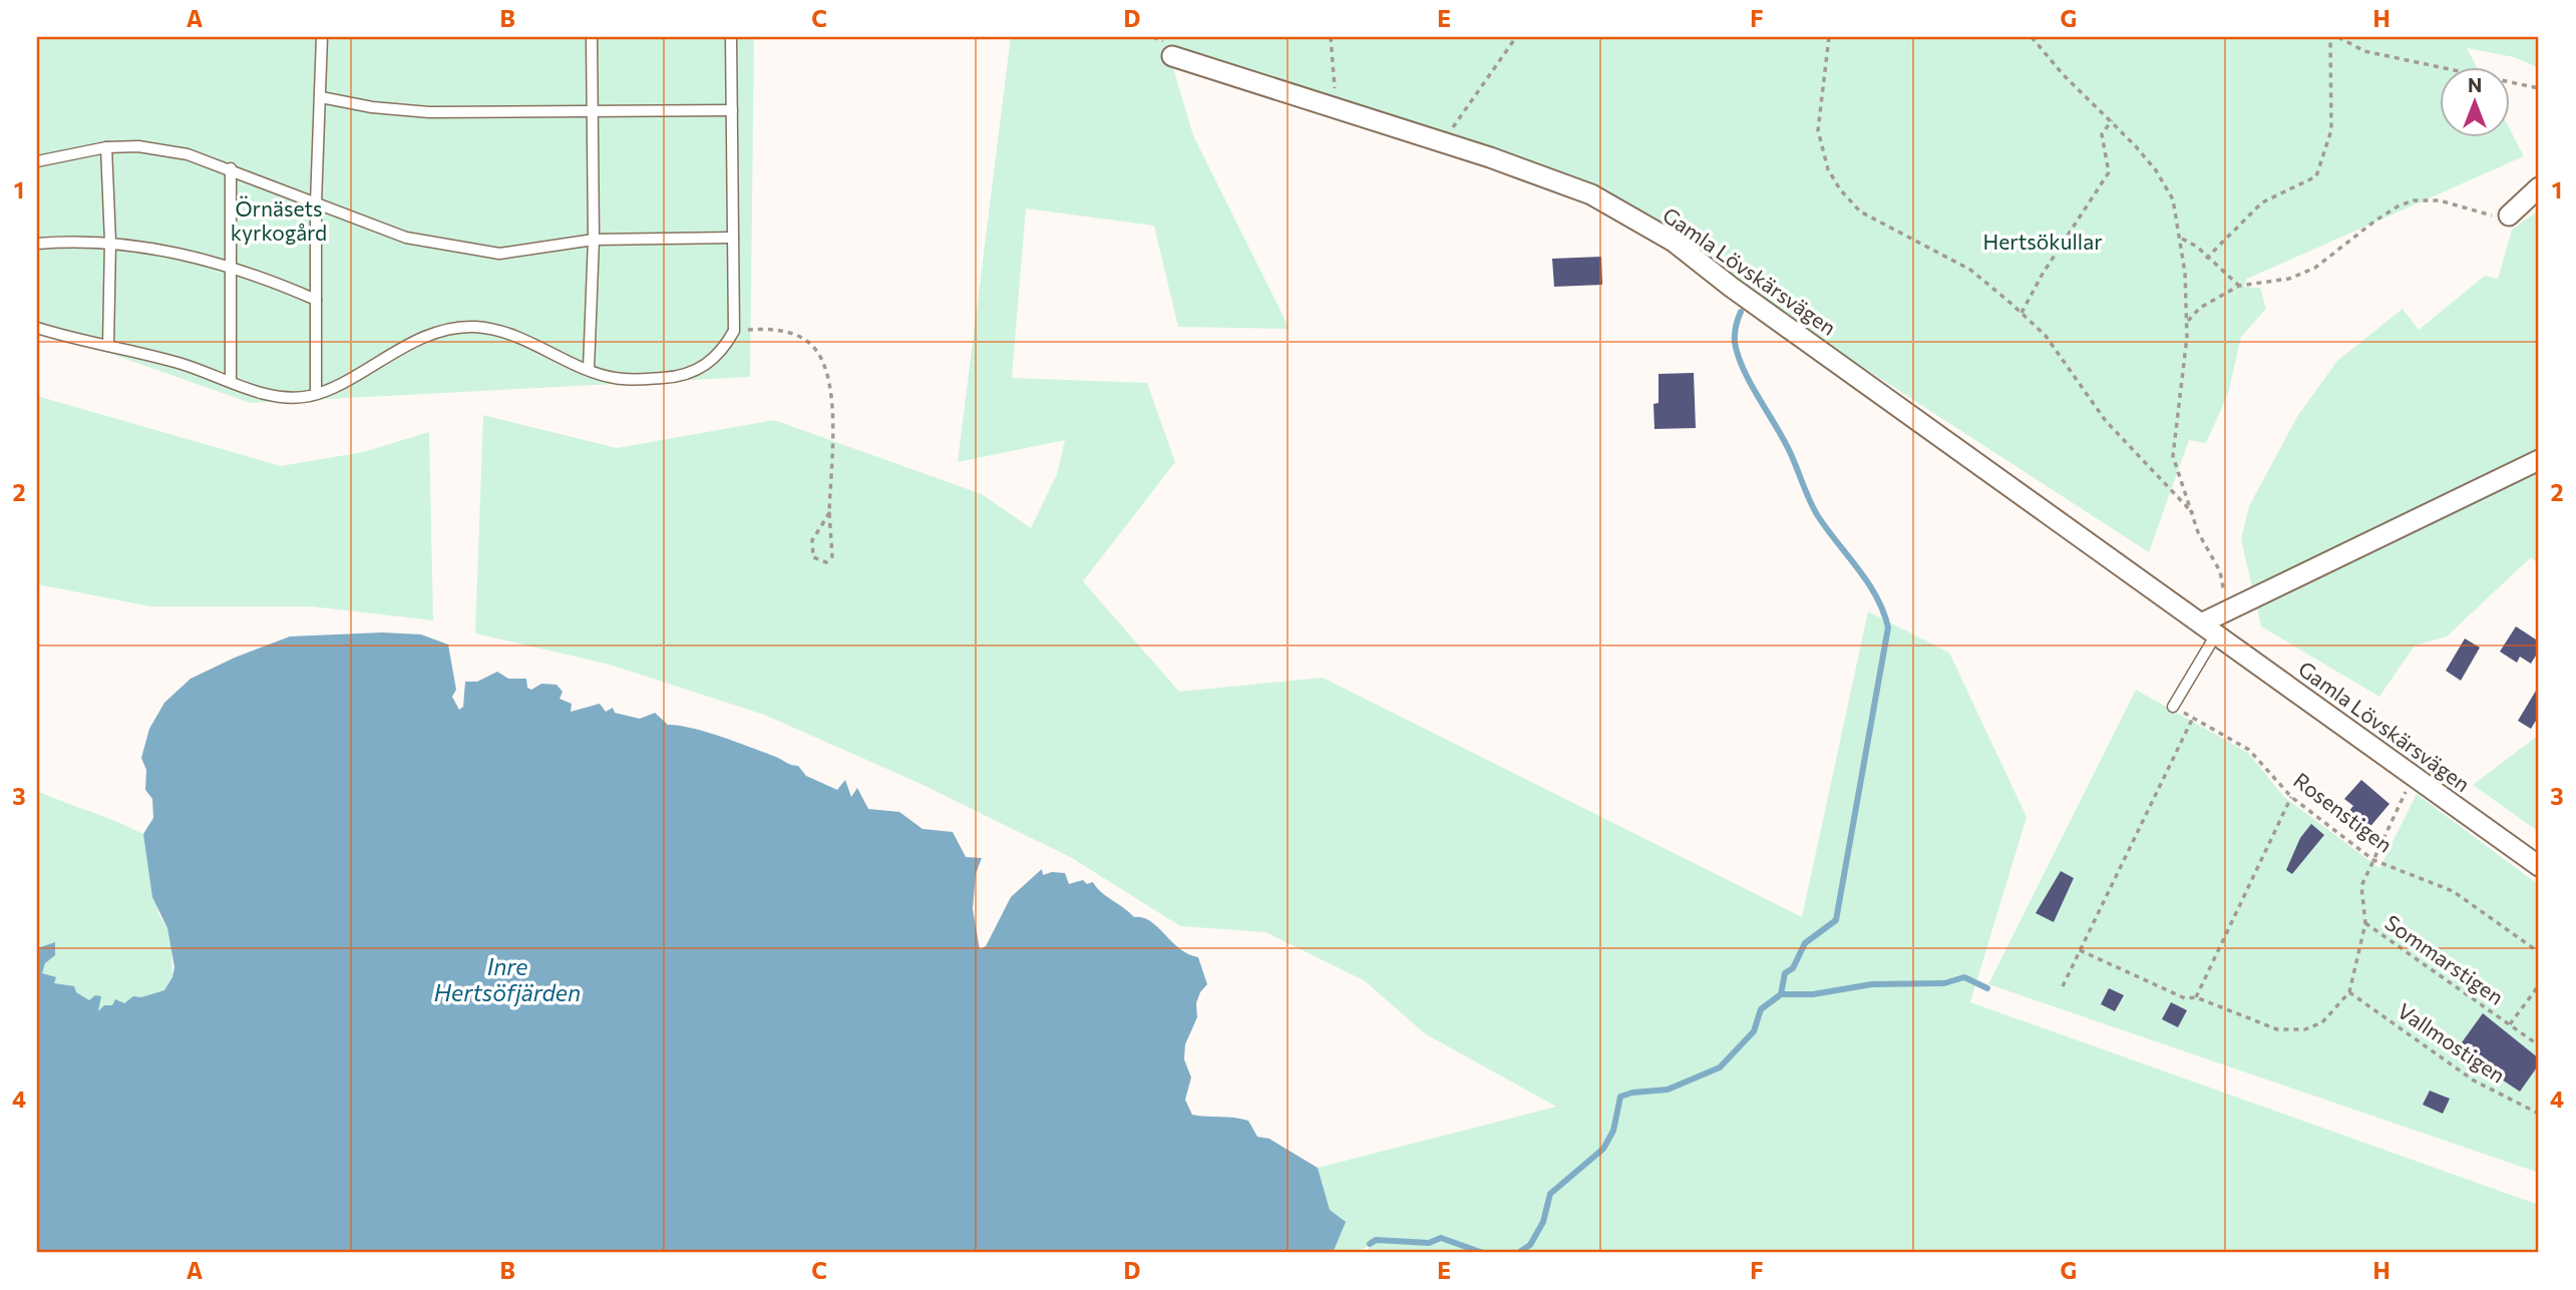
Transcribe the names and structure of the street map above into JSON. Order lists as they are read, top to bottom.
{
  "streets": {
    "street": ["Gamla Lövskärsvägen"],
    "path": ["Rosenstigen", "Sommarstigen", "Vallmostigen"]
  },
  "water": ["Inre Hertsöfjärden"],
  "parks": ["Örnäsets kyrkogård", "Hertsökullar"],
  "north": "top",
  "grid": {
    "columns": [
      "A",
      "B",
      "C",
      "D",
      "E",
      "F",
      "G",
      "H"
    ],
    "rows": [
      "1",
      "2",
      "3",
      "4"
    ]
  }
}
